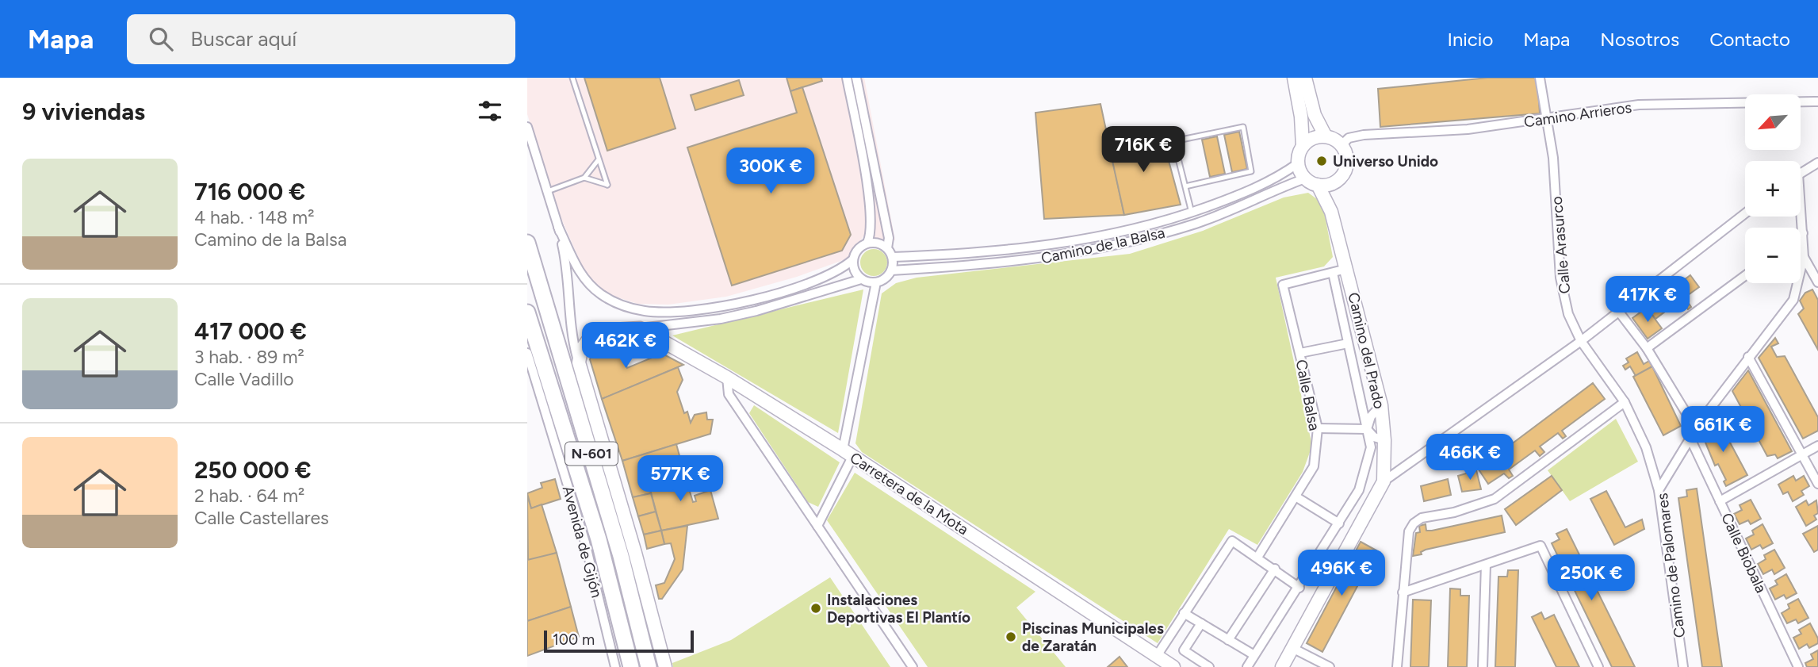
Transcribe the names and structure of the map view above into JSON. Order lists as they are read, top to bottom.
{
  "streets": {
    "highway": ["N-601"],
    "main road": ["Camino del Prado", "Carretera de la Mota"],
    "street": [
      "Camino Arrieros",
      "Camino de la Balsa",
      "Calle Arasurco",
      "Calle Balsa",
      "Avenida de Gijón",
      "Calle Biobala",
      "Camino de Palomares"
    ]
  },
  "crossings": [
    ["Camino Arrieros", "Camino de la Balsa"],
    ["Camino Arrieros", "Calle Arasurco"],
    ["Camino Arrieros", "Camino del Prado"],
    ["Camino de la Balsa", "Camino del Prado"],
    ["Calle Arasurco", "Camino de Palomares"],
    ["Camino del Prado", "Calle Balsa"],
    ["Calle Biobala", "Camino de Palomares"]
  ],
  "places": ["Universo Unido", "Instalaciones Deportivas El Plantío", "Piscinas Municipales de Zaratán"],
  "scale_bar": "100 m",
  "north": "bottom left",
  "page": {
    "header": "Mapa",
    "search": "Buscar aquí",
    "nav": [
      "Inicio",
      "Mapa",
      "Nosotros",
      "Contacto"
    ],
    "heading": "9 viviendas",
    "map_buttons": ["+", "−"],
    "price": [
      "716K €",
      "300K €",
      "417K €",
      "462K €",
      "661K €",
      "466K €",
      "577K €",
      "496K €",
      "250K €"
    ],
    "list": [
      {
        "name": "716 000 €",
        "note": "4 hab. · 148 m² · Camino de la Balsa"
      },
      {
        "name": "417 000 €",
        "note": "3 hab. · 89 m² · Calle Vadillo"
      },
      {
        "name": "250 000 €",
        "note": "2 hab. · 64 m² · Calle Castellares"
      }
    ],
    "scale": "100 m"
  }
}
